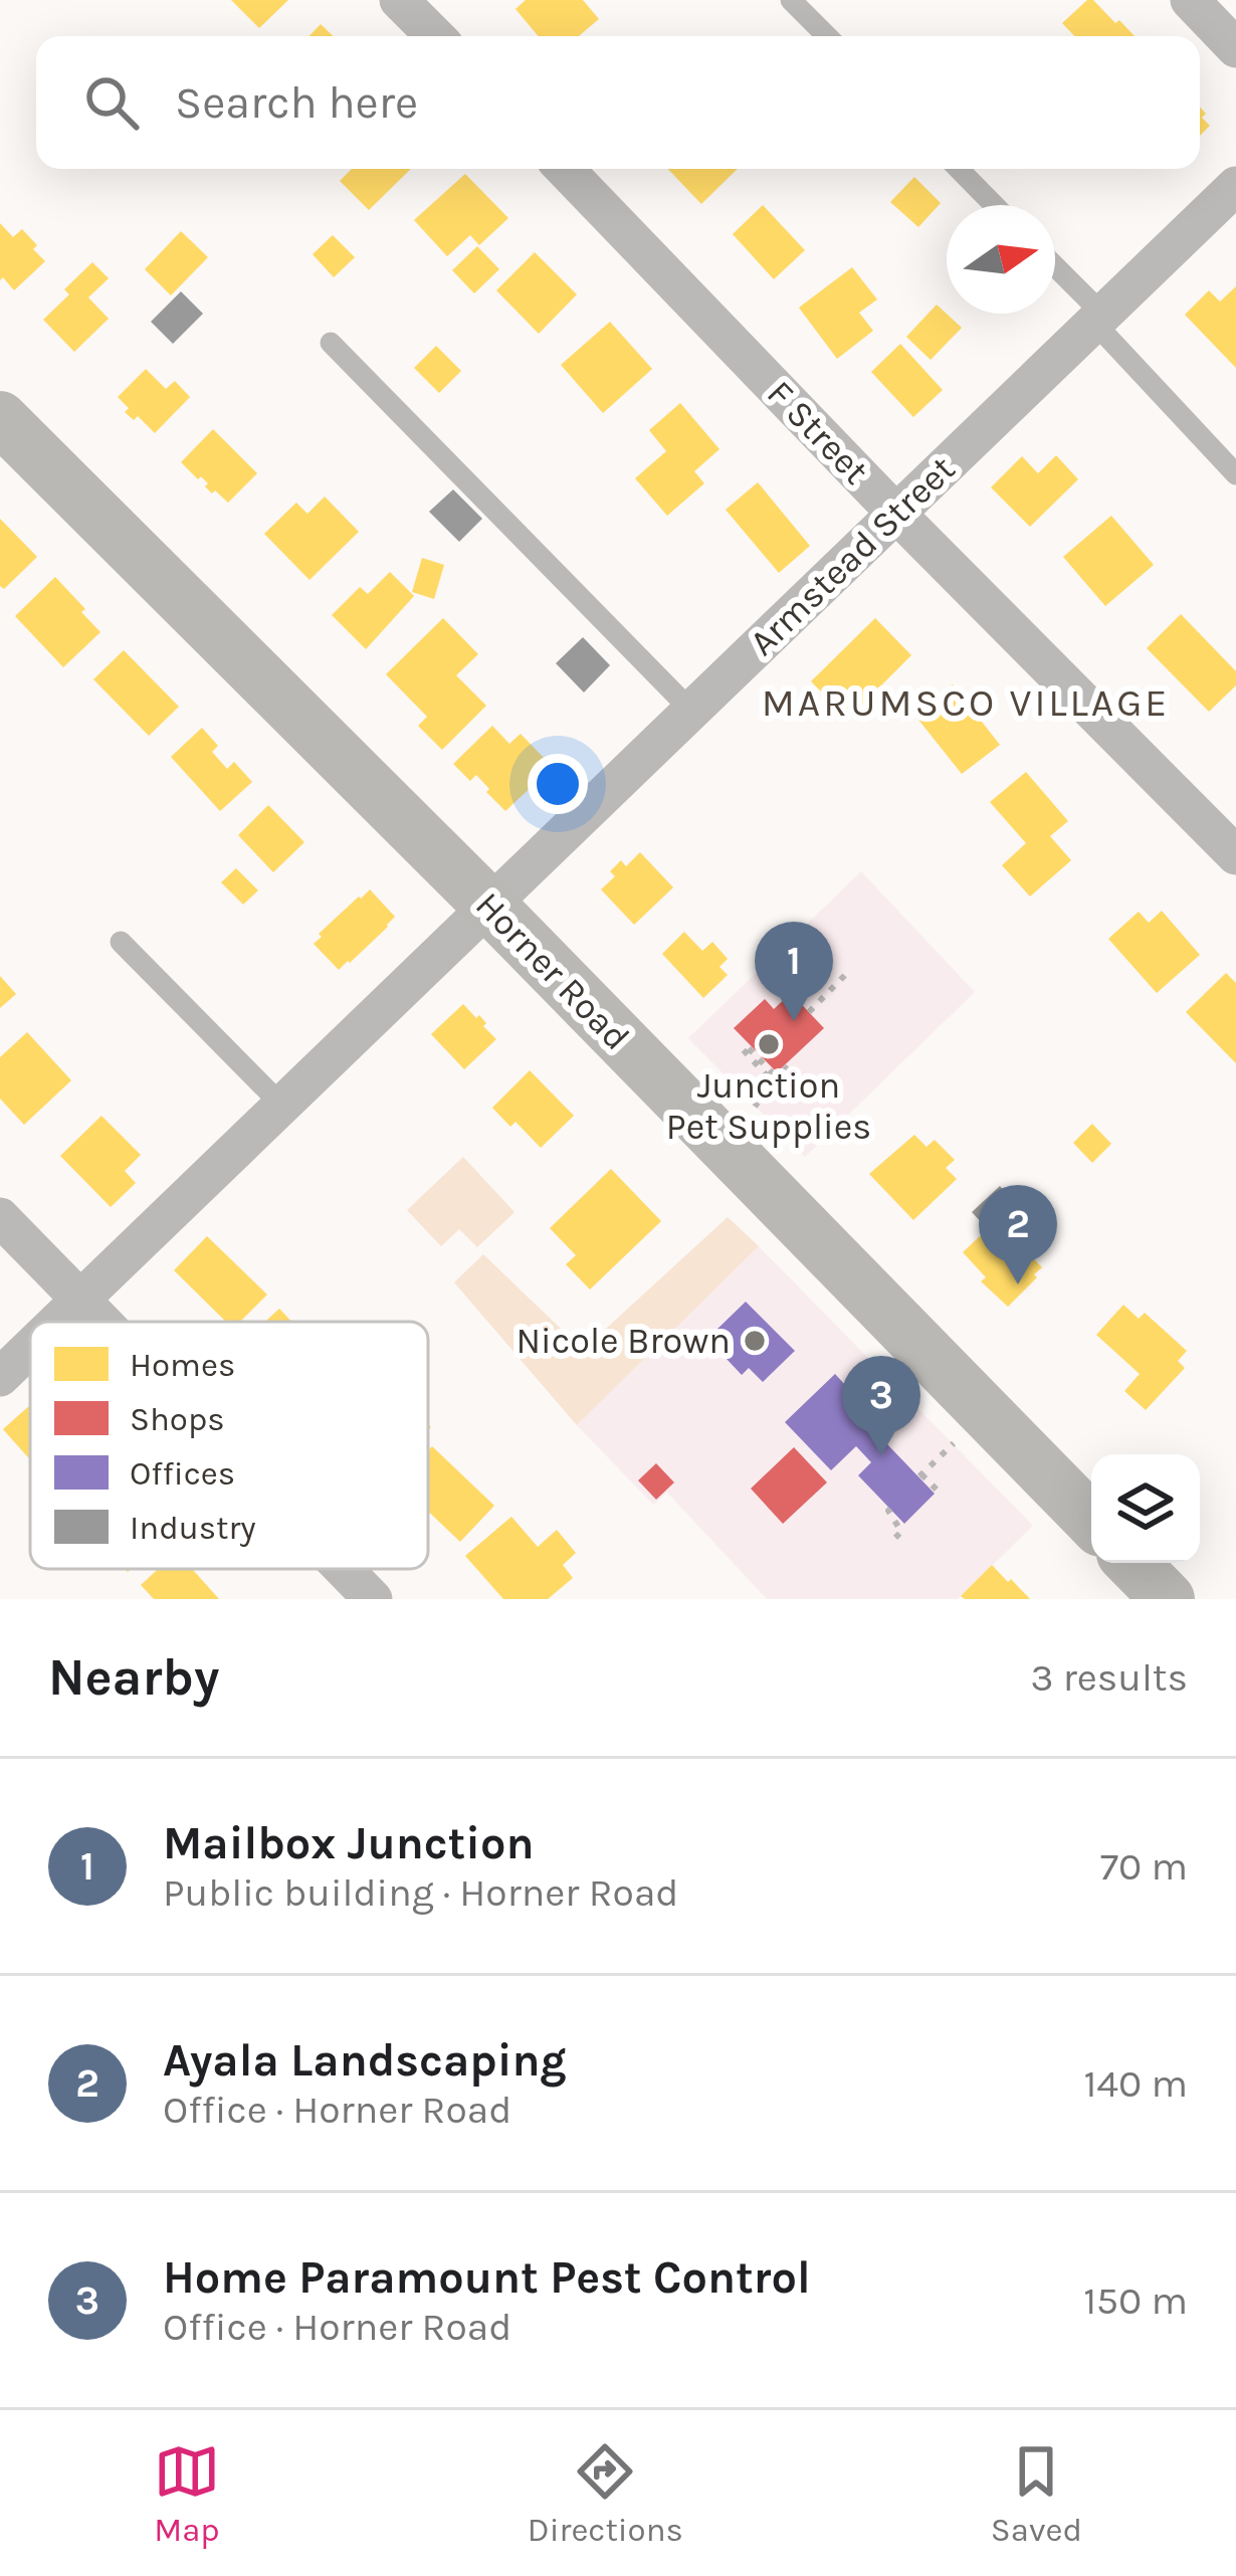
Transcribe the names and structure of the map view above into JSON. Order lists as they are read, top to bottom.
{
  "streets": {
    "main road": ["Horner Road"],
    "street": ["F Street", "Armstead Street"]
  },
  "crossings": [
    ["F Street", "Armstead Street"],
    ["Armstead Street", "Horner Road"]
  ],
  "districts": ["MARUMSCO VILLAGE"],
  "places": ["Junction Pet Supplies", "Nicole Brown"],
  "legend": [
    "Homes",
    "Shops",
    "Offices",
    "Industry"
  ],
  "north": "right",
  "page": {
    "search": "Search here",
    "pins": ["1", "2", "3"],
    "heading": ["Nearby", "3 results"],
    "list": [
      {
        "mark": "1",
        "name": "Mailbox Junction",
        "note": "Public building · Horner Road",
        "value": "70 m"
      },
      {
        "mark": "2",
        "name": "Ayala Landscaping",
        "note": "Office · Horner Road",
        "value": "140 m"
      },
      {
        "mark": "3",
        "name": "Home Paramount Pest Control",
        "note": "Office · Horner Road",
        "value": "150 m"
      }
    ],
    "nav": ["Map", "Directions", "Saved"]
  }
}
